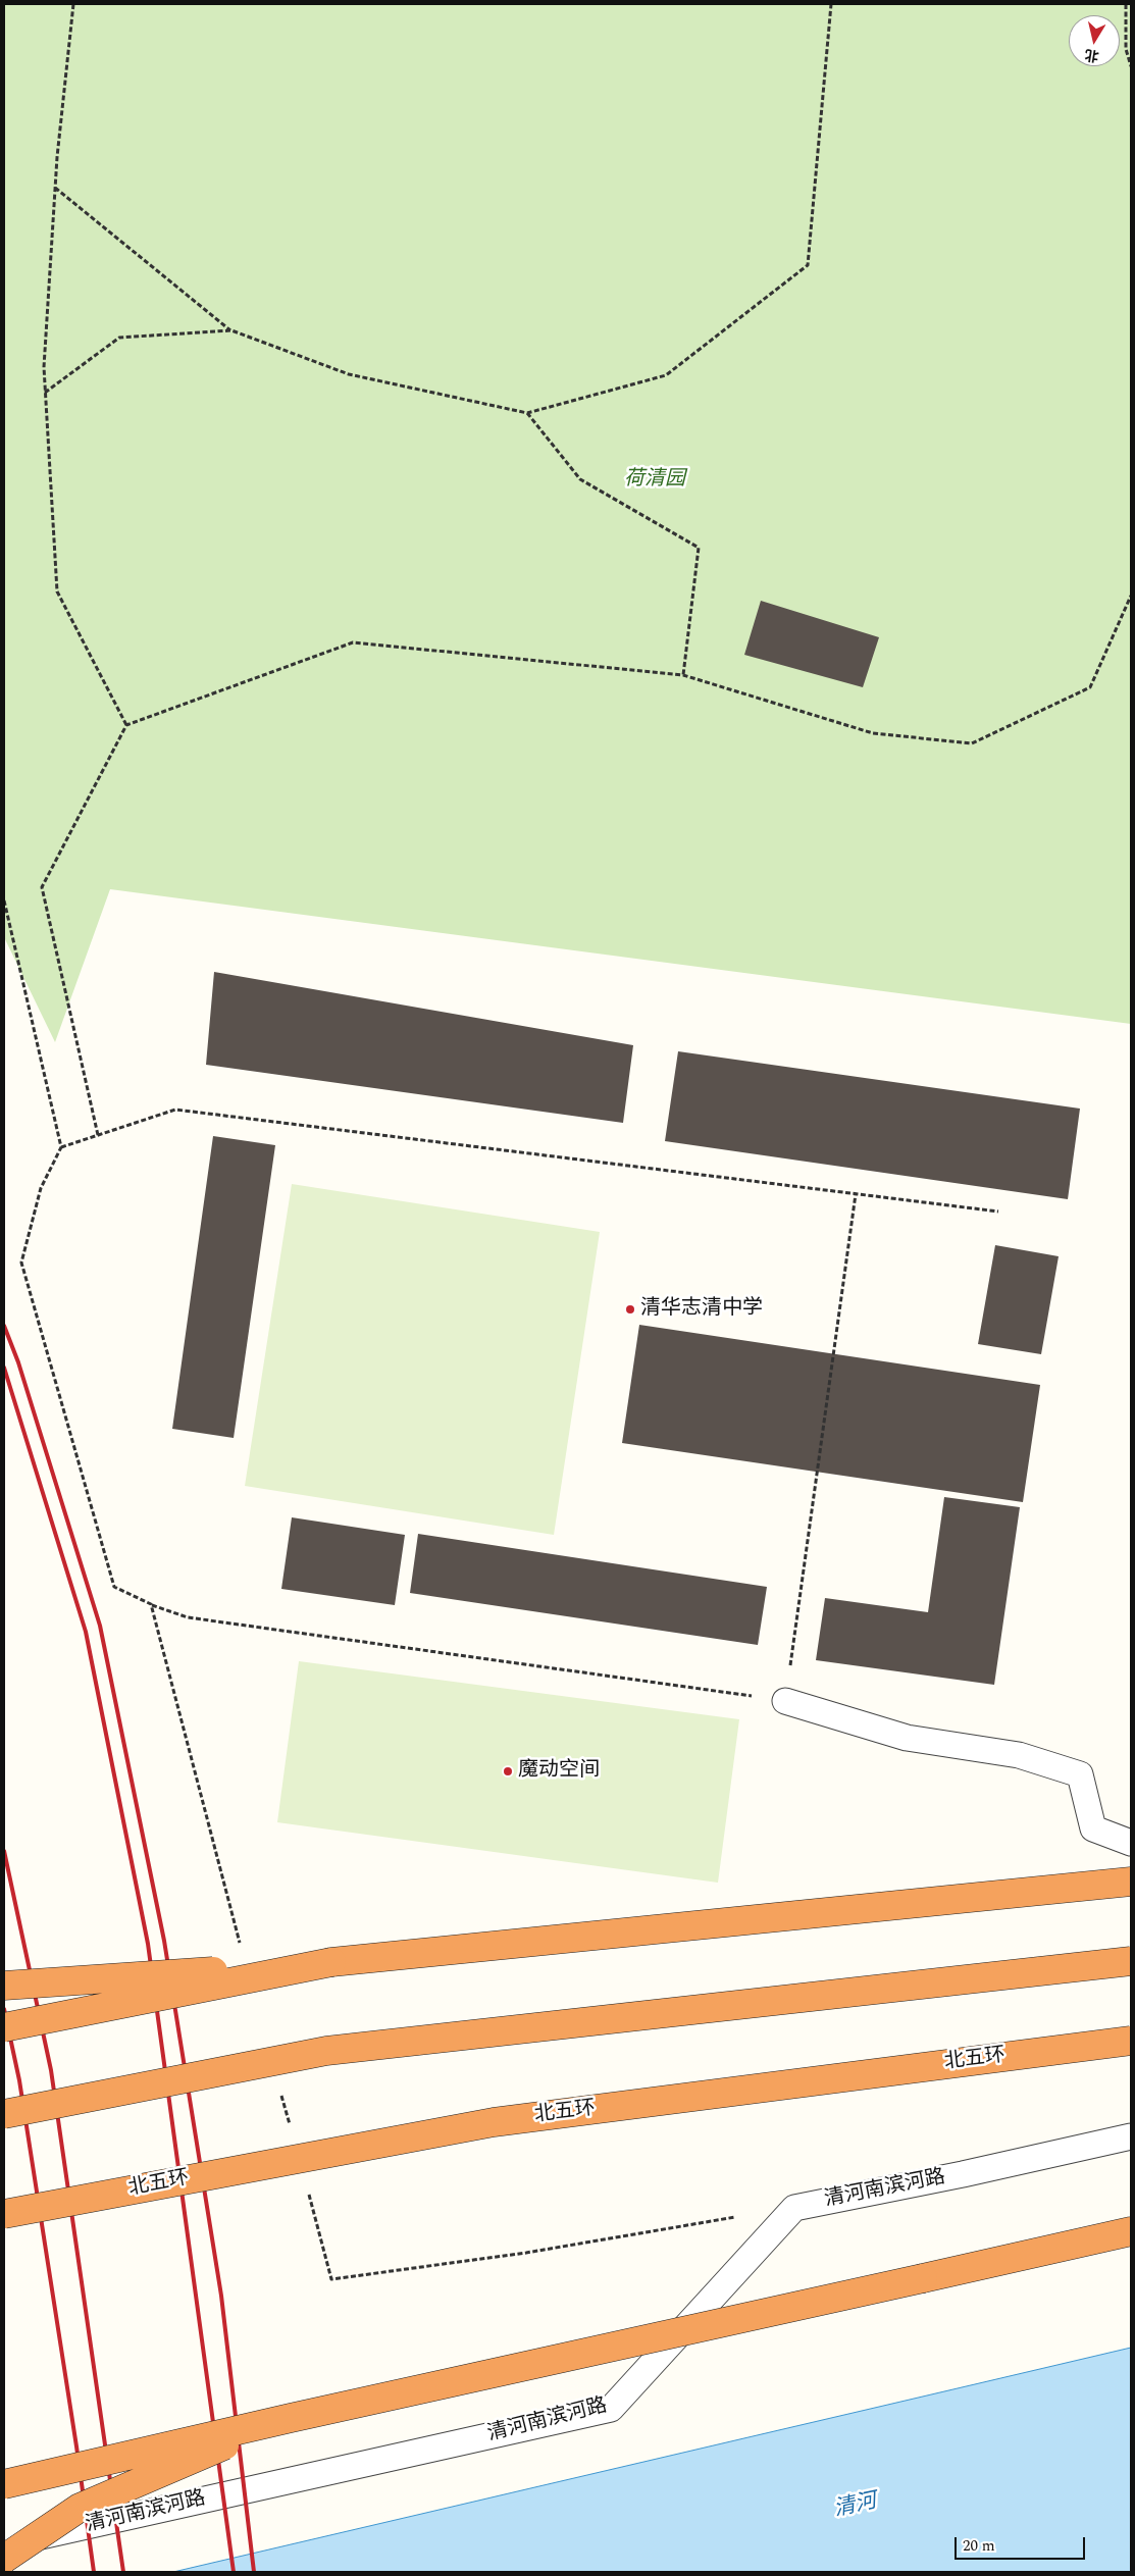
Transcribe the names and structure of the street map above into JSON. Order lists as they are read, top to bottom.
{
  "streets": {
    "highway": ["北五环"],
    "lane": ["清河南滨河路"]
  },
  "water": ["清河"],
  "parks": ["荷清园"],
  "places": ["清华志清中学", "魔动空间"],
  "scale_bar": "20 m",
  "north": "bottom"
}
